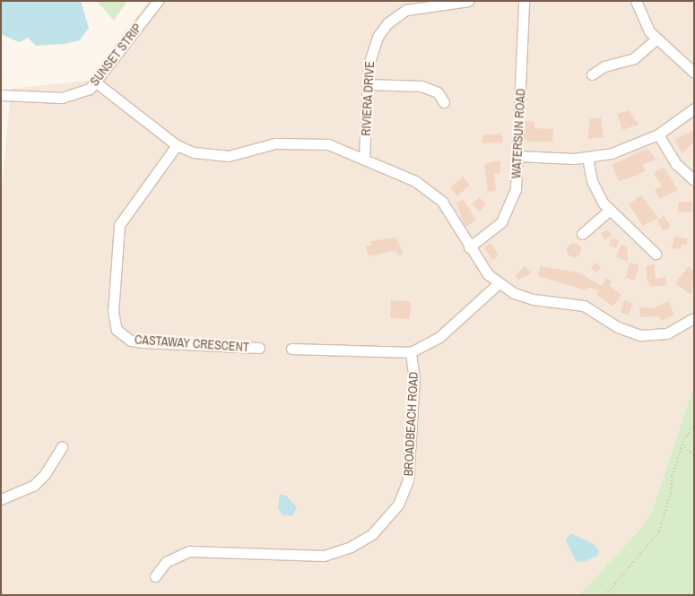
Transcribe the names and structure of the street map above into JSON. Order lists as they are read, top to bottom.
{
  "streets": {
    "street": [
      "SUNSET STRIP",
      "RIVIERA DRIVE",
      "WATERSUN ROAD",
      "CASTAWAY CRESCENT",
      "BROADBEACH ROAD"
    ]
  }
}
